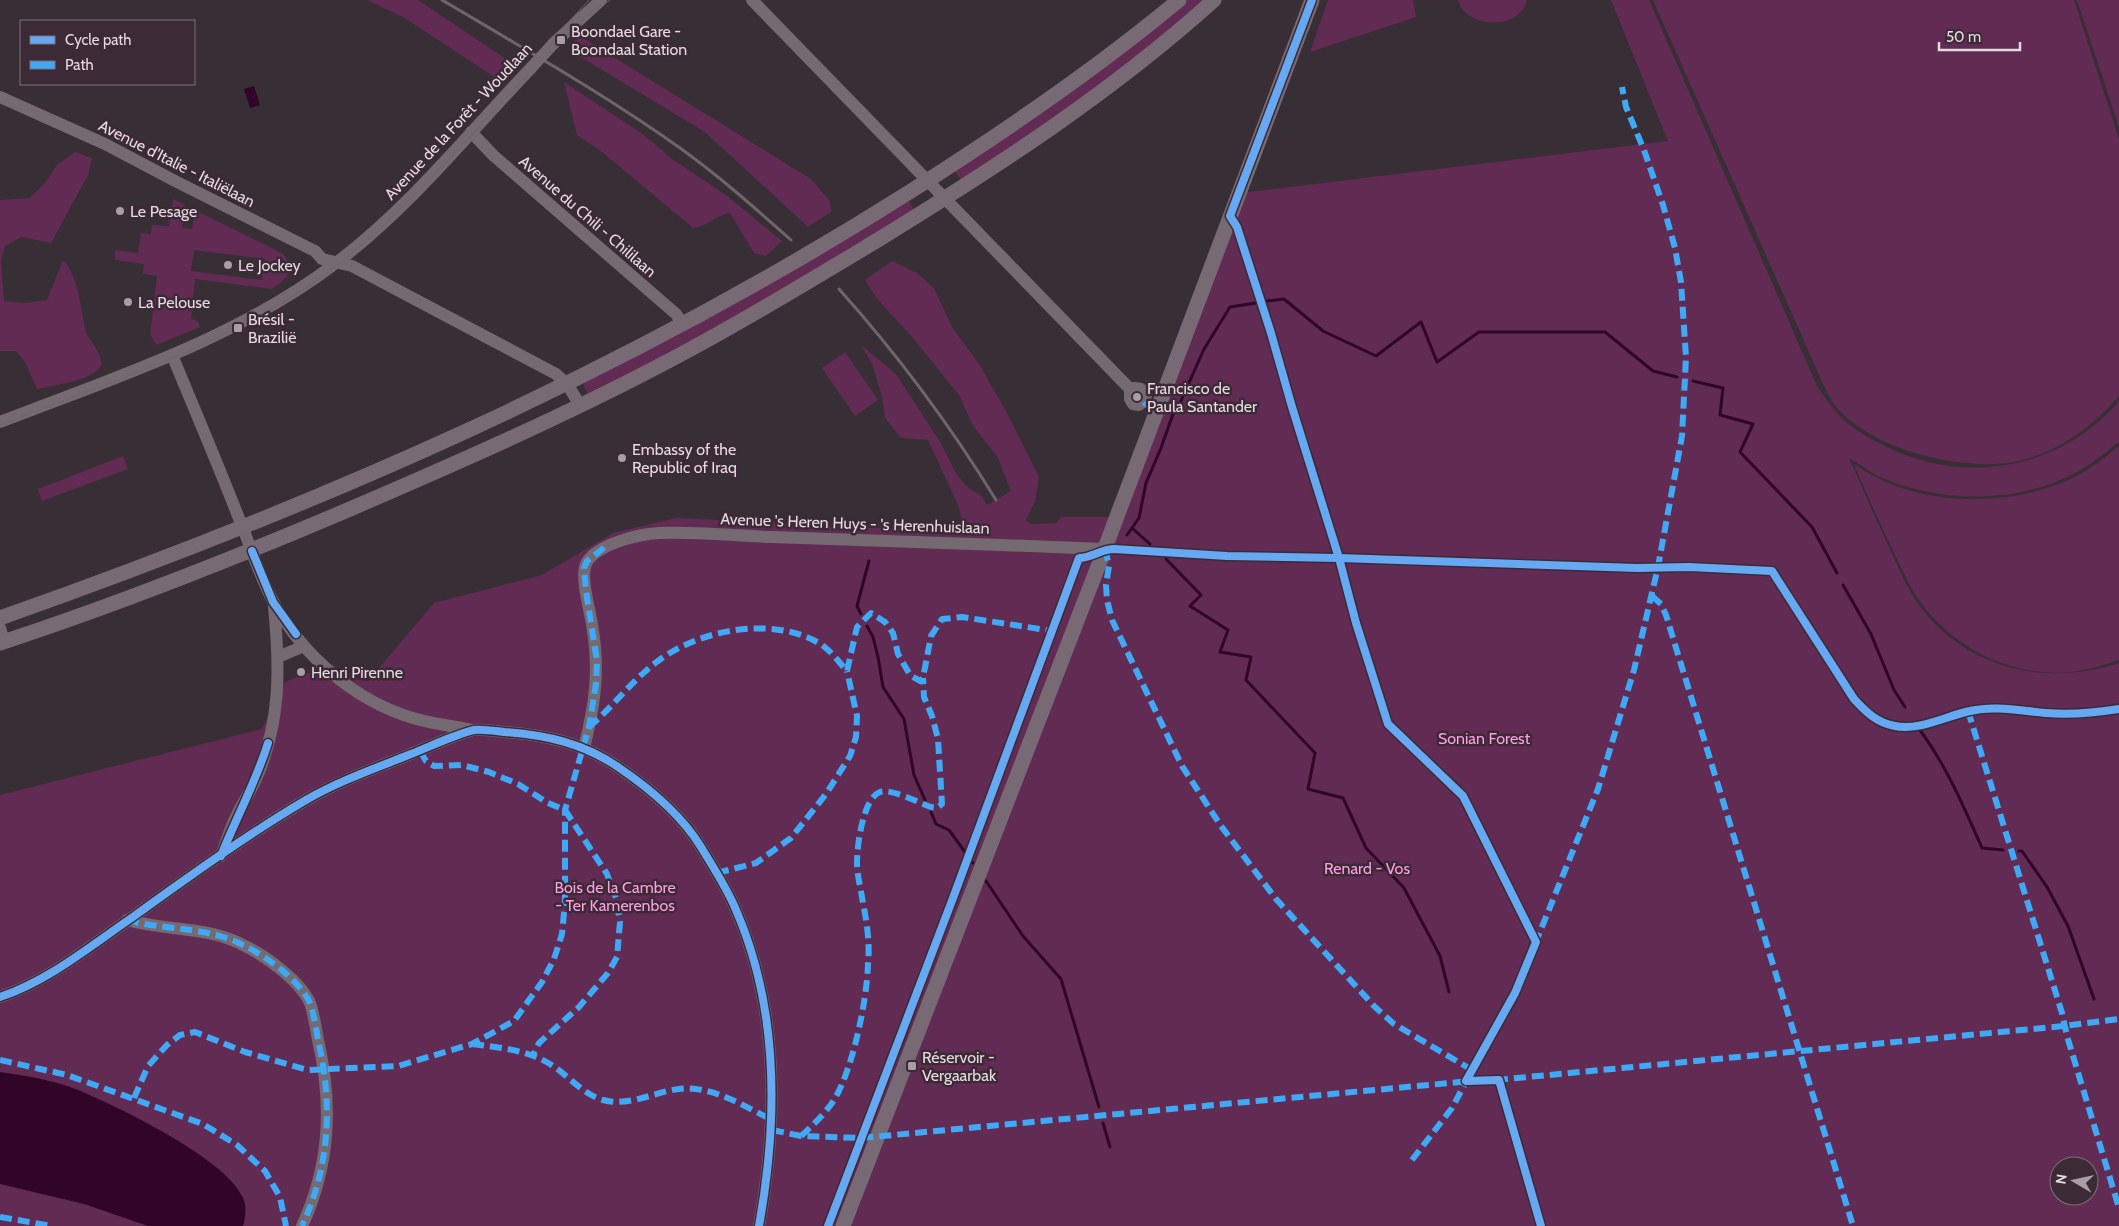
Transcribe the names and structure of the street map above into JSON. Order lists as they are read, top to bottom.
{
  "streets": {
    "street": [
      "Avenue de la Forêt - Woudlaan",
      "Avenue d'Italie - Italiëlaan",
      "Avenue du Chili - Chililaan",
      "Avenue 's Heren Huys - 's Herenhuislaan"
    ]
  },
  "crossings": [
    ["Avenue de la Forêt - Woudlaan", "Avenue d'Italie - Italiëlaan"],
    ["Avenue de la Forêt - Woudlaan", "Avenue du Chili - Chililaan"]
  ],
  "parks": ["Sonian Forest", "Renard - Vos", "Bois de la Cambre - Ter Kamerenbos"],
  "places": {
    "transit": ["Boondael Gare - Boondaal Station", "Brésil - Brazilië", "Réservoir - Vergaarbak"],
    "other": [
      "Le Pesage",
      "Le Jockey",
      "La Pelouse",
      "Francisco de Paula Santander",
      "Embassy of the Republic of Iraq",
      "Henri Pirenne"
    ]
  },
  "legend": ["Cycle path", "Path"],
  "scale_bar": "50 m",
  "north": "left"
}
